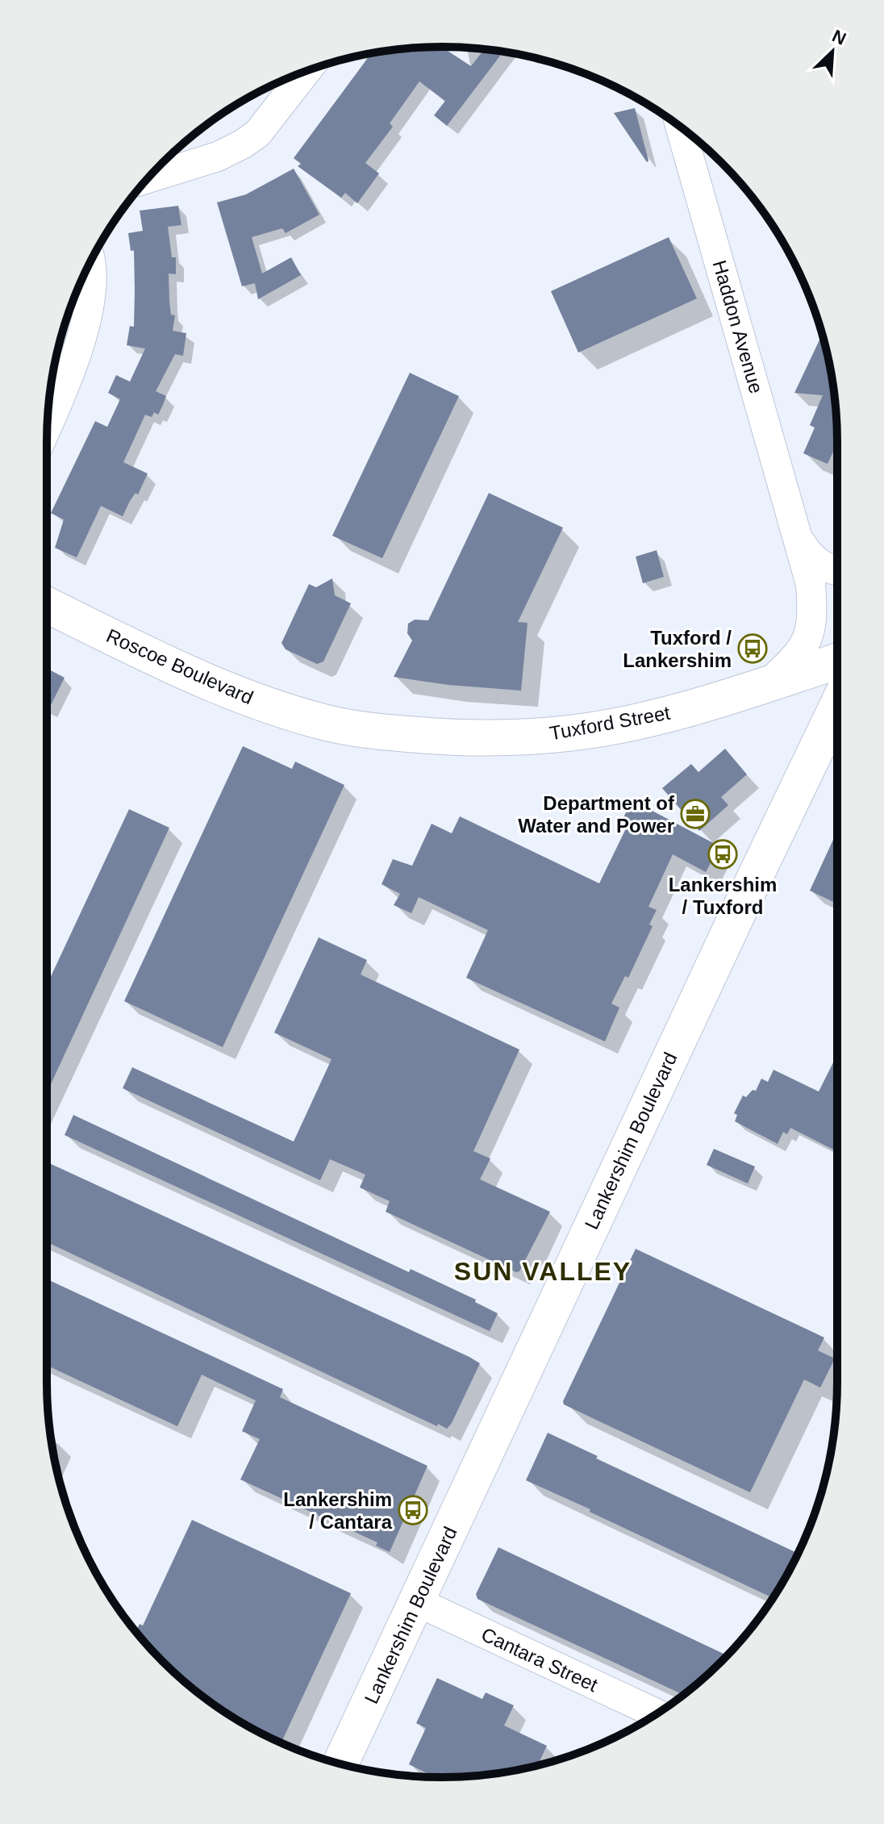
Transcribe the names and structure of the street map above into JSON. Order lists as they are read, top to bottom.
{
  "streets": {
    "main road": ["Roscoe Boulevard", "Tuxford Street", "Lankershim Boulevard"],
    "street": ["Haddon Avenue", "Cantara Street"]
  },
  "crossings": [
    ["Haddon Avenue", "Tuxford Street"],
    ["Roscoe Boulevard", "Tuxford Street"],
    ["Lankershim Boulevard", "Cantara Street"]
  ],
  "districts": ["SUN VALLEY"],
  "places": {
    "bus stop": ["Tuxford / Lankershim", "Lankershim / Tuxford", "Lankershim / Cantara"],
    "office": ["Department of Water and Power"]
  },
  "north": "top right"
}
